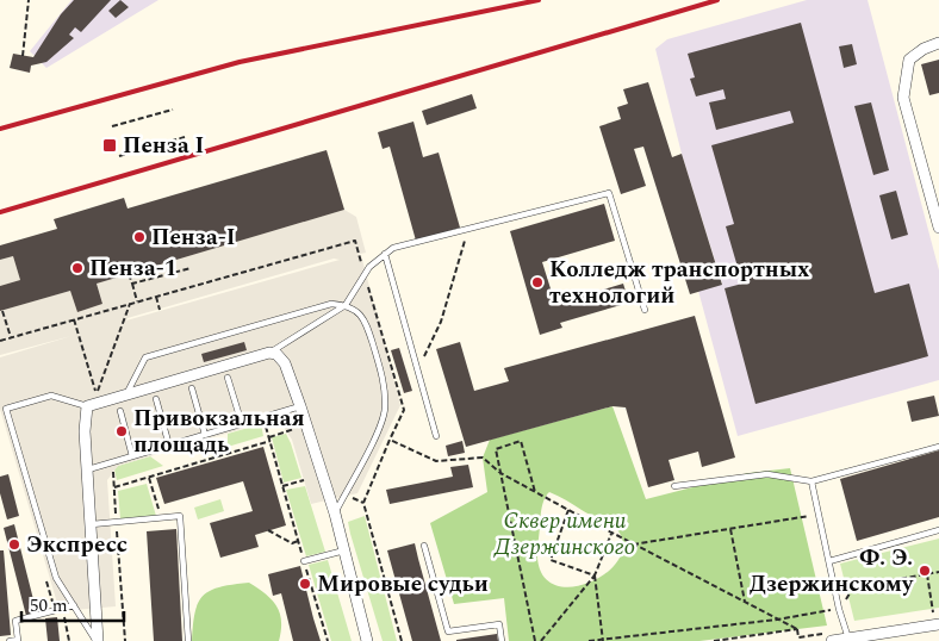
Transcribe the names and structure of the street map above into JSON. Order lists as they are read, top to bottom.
{
  "parks": ["Сквер имени Дзержинского"],
  "places": {
    "transit": ["Пенза I"],
    "other": [
      "Пенза-I",
      "Пенза-1",
      "Колледж транспортных технологий",
      "Привокзальная площадь",
      "Экспресс",
      "Ф. Э. Дзержинскому",
      "Мировые судьи"
    ]
  },
  "scale_bar": "50 m"
}
